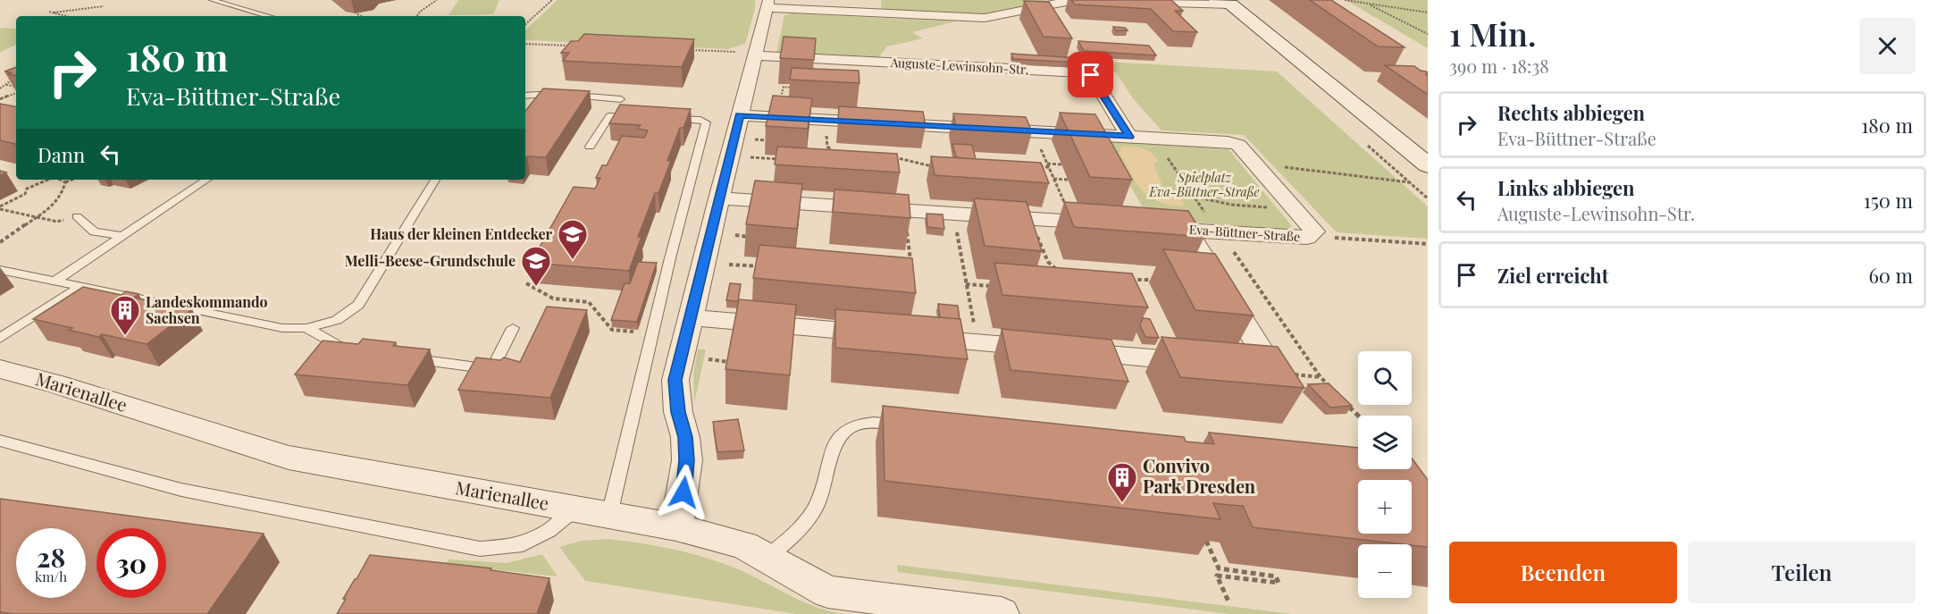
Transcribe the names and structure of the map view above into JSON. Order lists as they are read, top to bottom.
{
  "streets": {
    "street": ["Auguste-Lewinsohn-Str.", "Eva-Büttner-Straße", "Marienallee"]
  },
  "crossings": [
    ["Auguste-Lewinsohn-Str.", "Eva-Büttner-Straße"]
  ],
  "parks": ["Spielplatz Eva-Büttner-Straße"],
  "places": {
    "school or university": ["Haus der kleinen Entdecker", "Melli-Beese-Grundschule"],
    "building": ["Landeskommando Sachsen", "Convivo Park Dresden"]
  },
  "page": {
    "heading": ["1 Min.", "390 m · 18:38"],
    "turn": ["180 m", "Eva-Büttner-Straße"],
    "list": [
      {
        "name": "Rechts abbiegen",
        "note": "Eva-Büttner-Straße",
        "value": "180 m"
      },
      {
        "name": "Links abbiegen",
        "note": "Auguste-Lewinsohn-Str.",
        "value": "150 m"
      },
      {
        "name": "Ziel erreicht",
        "value": "60 m"
      }
    ],
    "then": "Dann",
    "map_buttons": ["+", "−"],
    "speed": "28 km/h",
    "limit": "30",
    "buttons": ["Beenden", "Teilen"]
  }
}
